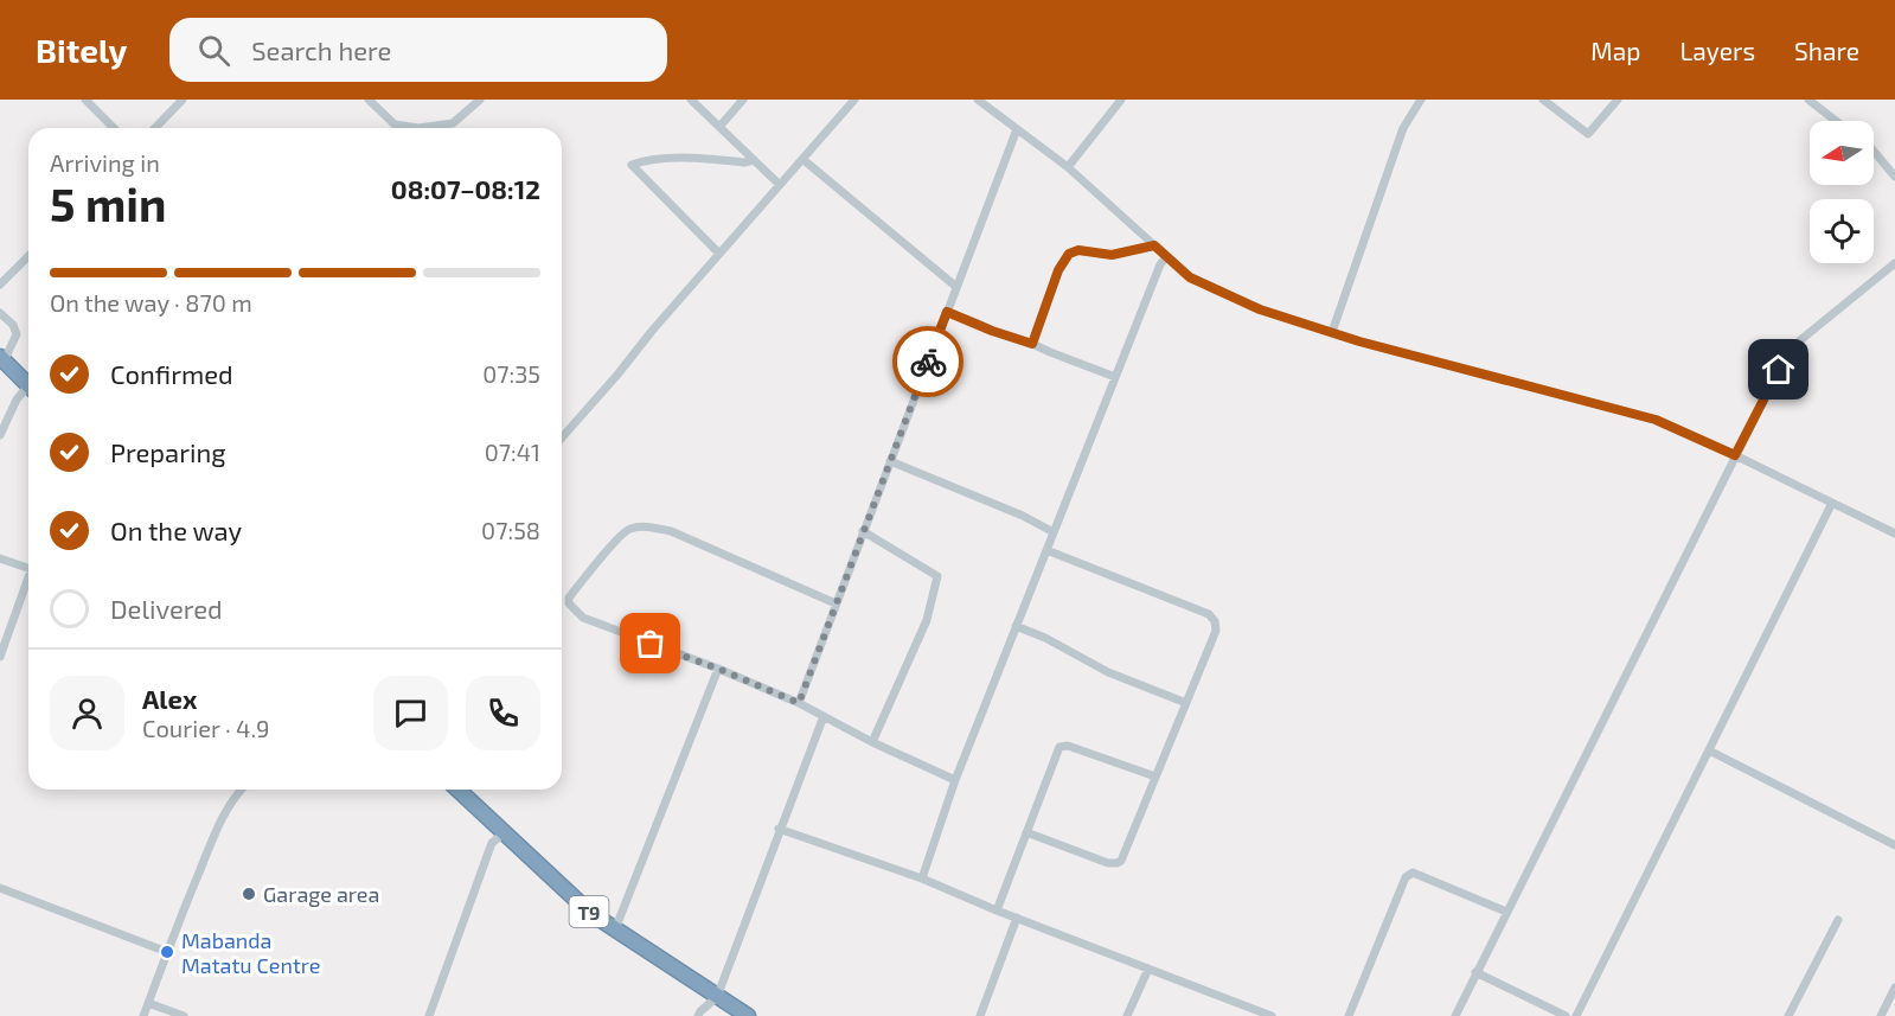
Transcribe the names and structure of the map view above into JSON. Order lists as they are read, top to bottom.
{
  "streets": {
    "highway": ["T9"]
  },
  "places": ["Garage area", "Mabanda Matatu Centre"],
  "north": "left",
  "page": {
    "header": "Bitely",
    "search": "Search here",
    "nav": ["Map", "Layers", "Share"],
    "heading": ["5 min", "Arriving in", "08:07–08:12"],
    "panel": ["Alex", "Courier · 4.9"],
    "bar": "On the way · 870 m",
    "list": [
      ["Confirmed", "07:35"],
      ["Preparing", "07:41"],
      ["On the way", "07:58"],
      "Delivered"
    ]
  }
}
